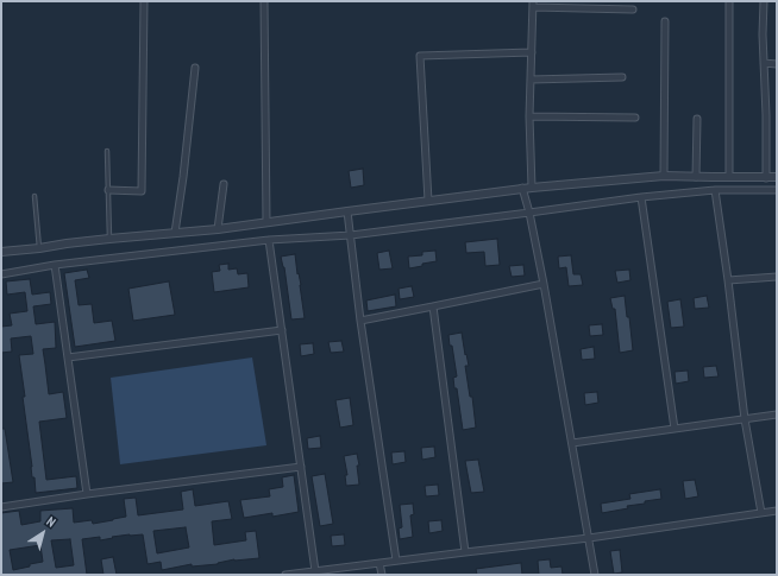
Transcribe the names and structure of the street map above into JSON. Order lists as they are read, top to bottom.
{
  "north": "top right"
}
